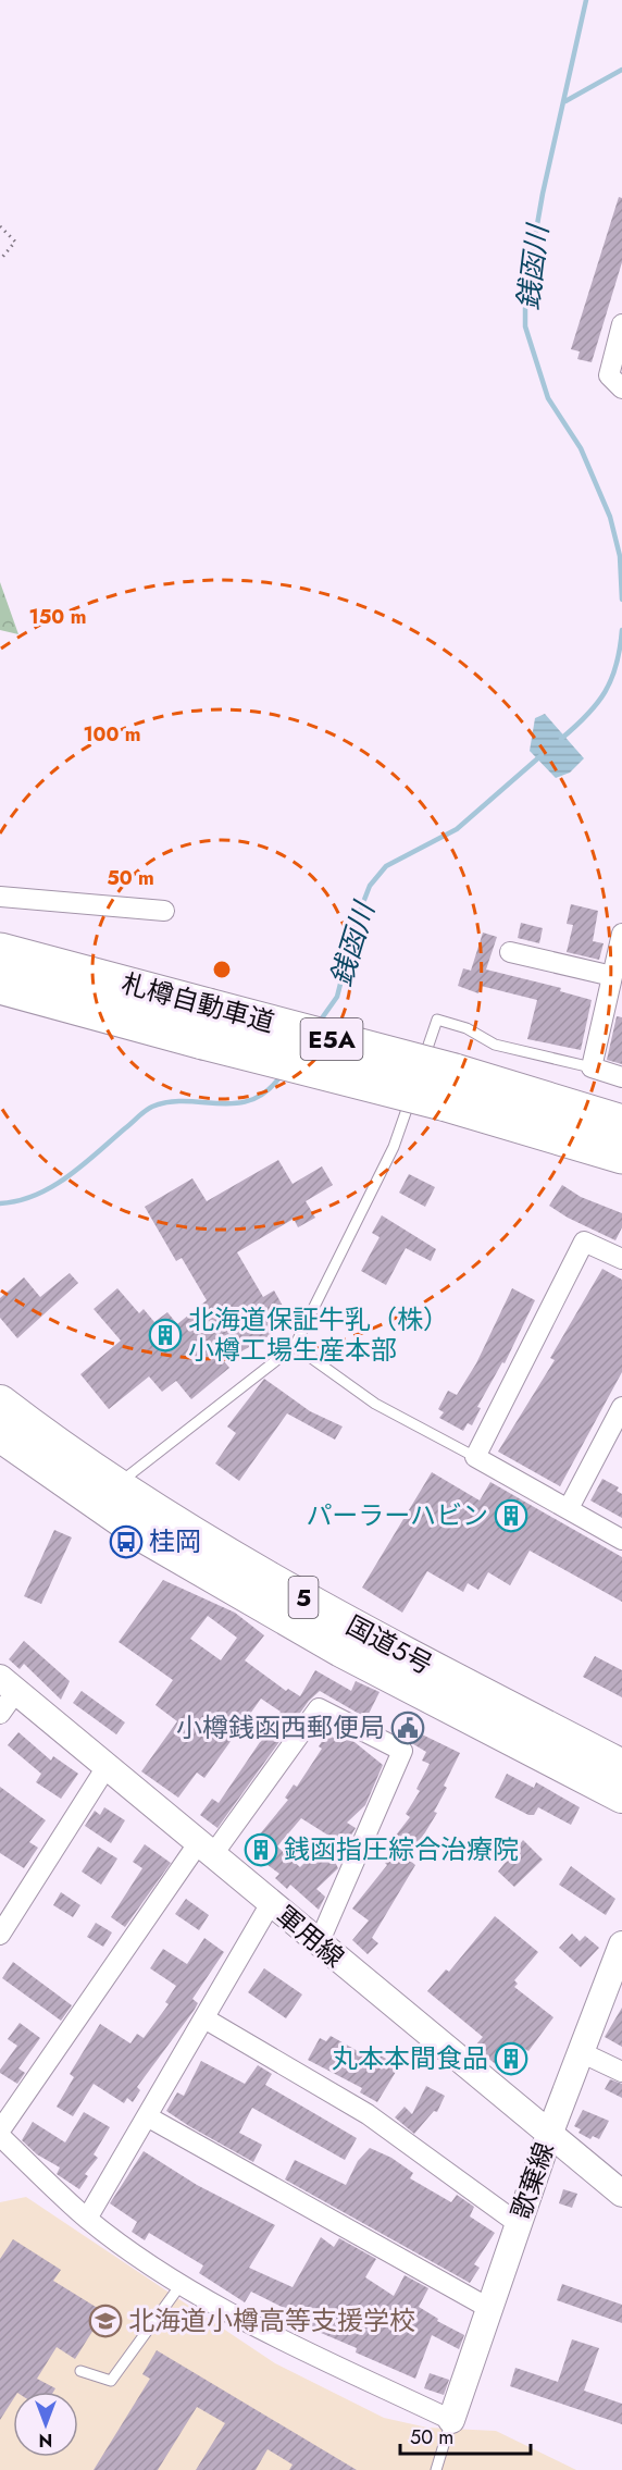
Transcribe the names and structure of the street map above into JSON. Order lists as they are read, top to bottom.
{
  "streets": {
    "highway": [
      "札樽自動車道",
      "E5A",
      "5",
      "国道5号"
    ],
    "street": ["軍用線", "歌棄線"]
  },
  "crossings": [
    ["軍用線", "歌棄線"]
  ],
  "water": ["銭函川"],
  "places": {
    "building": [
      "北海道保証牛乳（株） 小樽工場生産本部",
      "パーラーハビン",
      "銭函指圧綜合治療院",
      "丸本本間食品"
    ],
    "bus stop": ["桂岡"],
    "public building": ["小樽銭函西郵便局"],
    "school or university": ["北海道小樽高等支援学校"]
  },
  "scale_bar": "50 m",
  "north": "bottom",
  "rings": ["150 m", "100 m", "50 m"]
}
